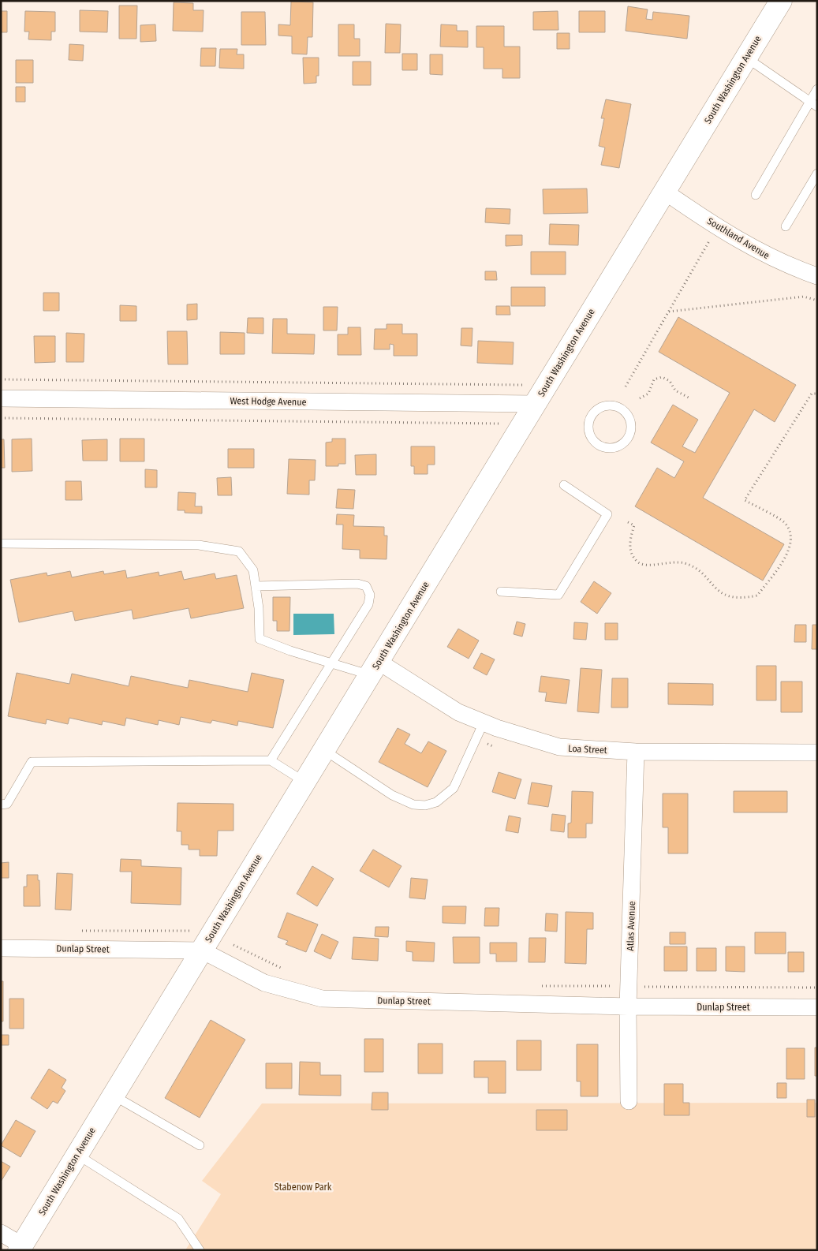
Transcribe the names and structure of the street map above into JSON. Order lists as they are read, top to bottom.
{
  "streets": {
    "street": [
      "South Washington Avenue",
      "Southland Avenue",
      "West Hodge Avenue",
      "Loa Street",
      "Atlas Avenue",
      "Dunlap Street"
    ]
  },
  "crossings": [
    ["South Washington Avenue", "Southland Avenue"],
    ["South Washington Avenue", "West Hodge Avenue"],
    ["South Washington Avenue", "Loa Street"],
    ["South Washington Avenue", "Dunlap Street"],
    ["Loa Street", "Atlas Avenue"],
    ["Atlas Avenue", "Dunlap Street"]
  ],
  "parks": ["Stabenow Park"]
}
